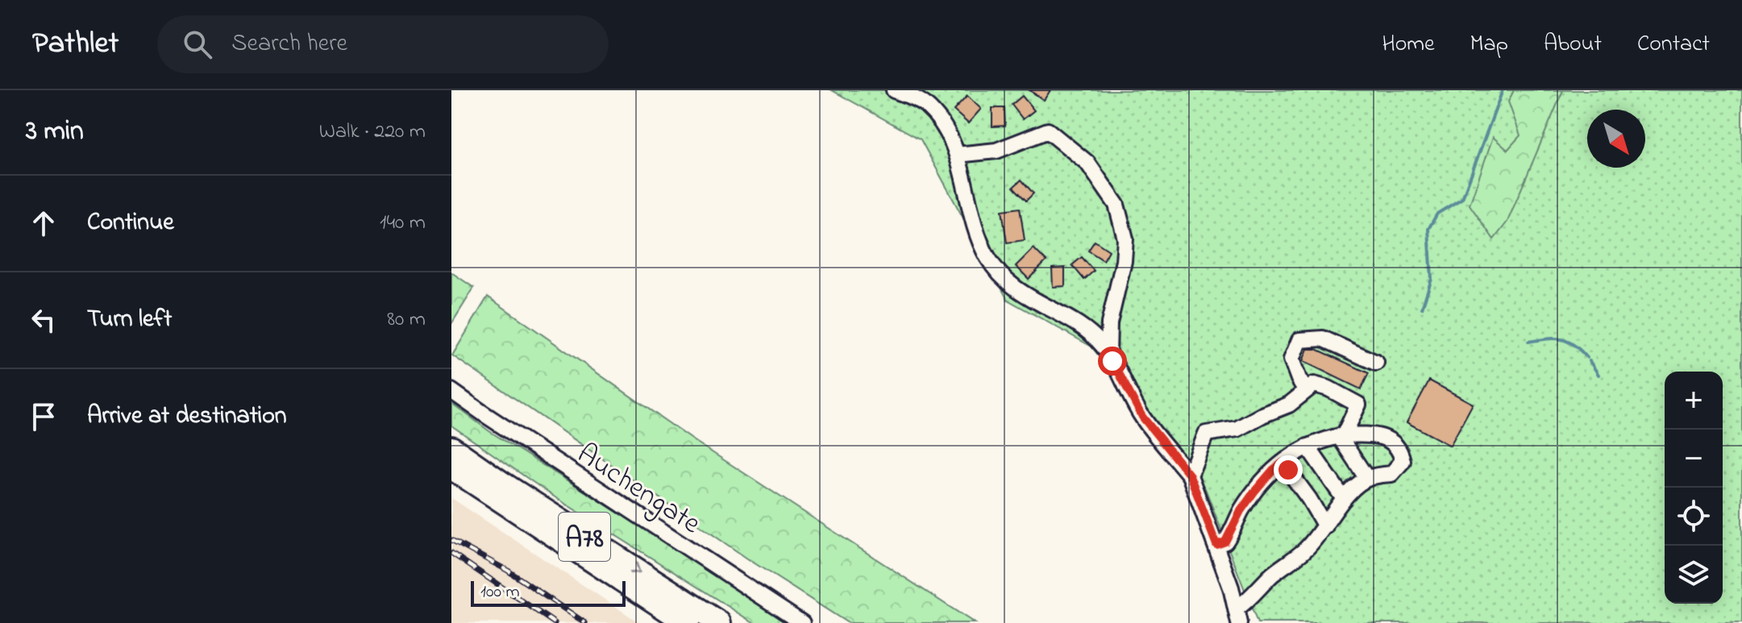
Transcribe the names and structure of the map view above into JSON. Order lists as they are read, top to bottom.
{
  "streets": {
    "highway": ["A78"],
    "street": ["Auchengate"]
  },
  "scale_bar": "100 m",
  "north": "bottom right",
  "page": {
    "header": "Pathlet",
    "search": "Search here",
    "nav": [
      "Home",
      "Map",
      "About",
      "Contact"
    ],
    "heading": ["3 min", "Walk · 220 m"],
    "list": [
      ["Continue", "140 m"],
      ["Turn left", "80 m"],
      "Arrive at destination"
    ],
    "map_buttons": ["+", "−"],
    "scale": "100 m"
  }
}
